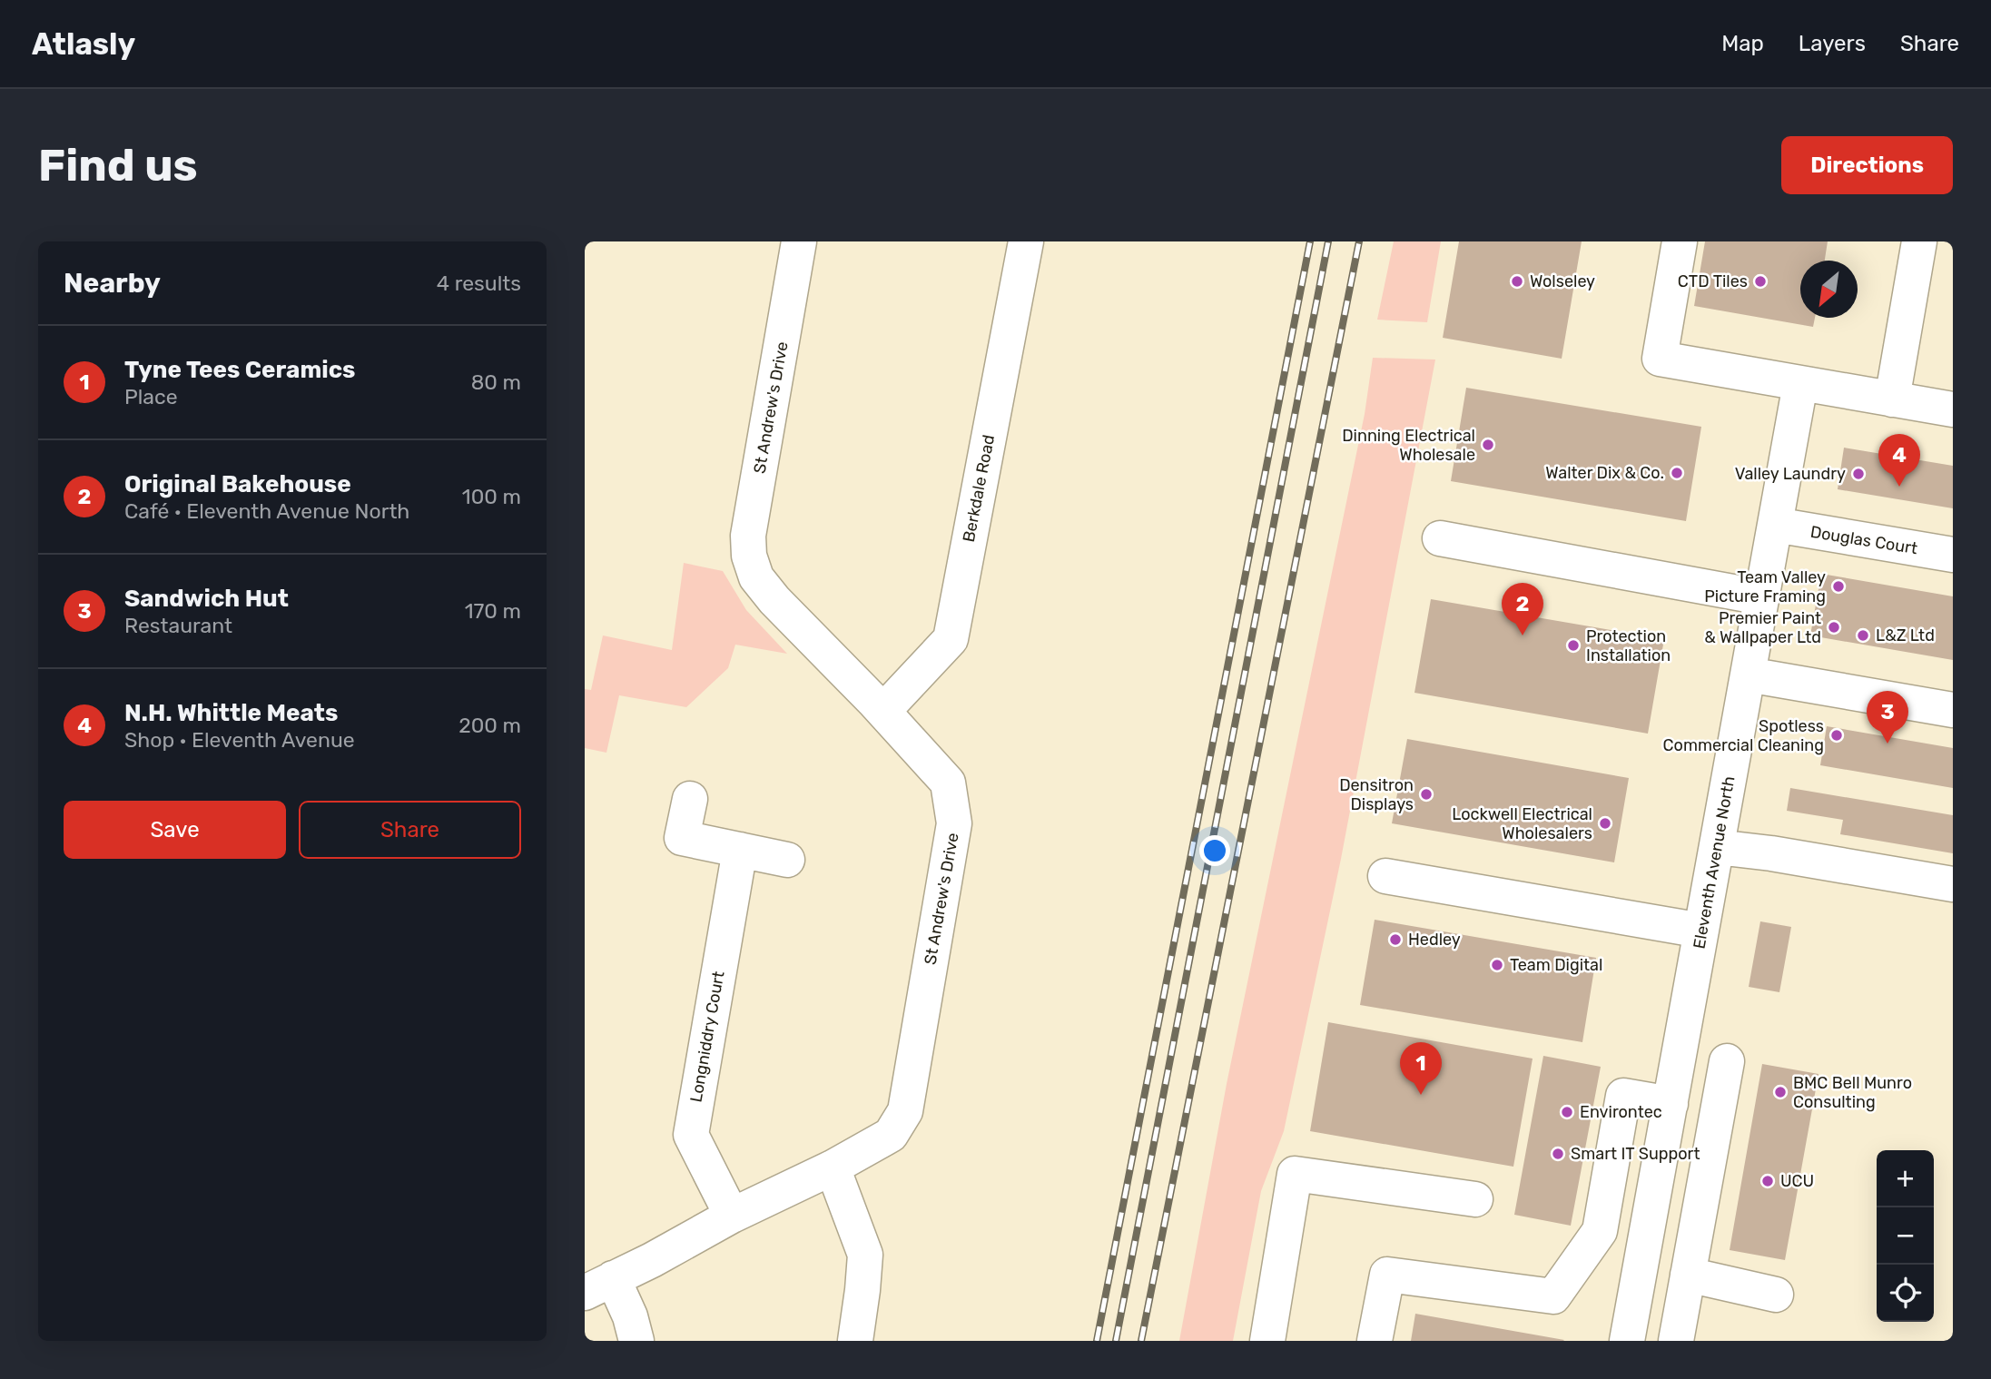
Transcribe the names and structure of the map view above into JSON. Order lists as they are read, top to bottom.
{
  "streets": {
    "street": [
      "St Andrew's Drive",
      "Berkdale Road",
      "Douglas Court",
      "Eleventh Avenue North",
      "Longniddry Court"
    ]
  },
  "crossings": [
    ["St Andrew's Drive", "Berkdale Road"],
    ["St Andrew's Drive", "Longniddry Court"],
    ["Douglas Court", "Eleventh Avenue North"]
  ],
  "places": [
    "Wolseley",
    "CTD Tiles",
    "Dinning Electrical Wholesale",
    "Walter Dix & Co.",
    "Valley Laundry",
    "Team Valley Picture Framing",
    "Premier Paint & Wallpaper Ltd",
    "L&Z Ltd",
    "Protection Installation",
    "Spotless Commercial Cleaning",
    "Densitron Displays",
    "Lockwell Electrical Wholesalers",
    "Hedley",
    "Team Digital",
    "BMC Bell Munro Consulting",
    "Environtec",
    "Smart IT Support",
    "UCU"
  ],
  "north": "bottom left",
  "page": {
    "header": "Atlasly",
    "nav": ["Map", "Layers", "Share"],
    "buttons": [
      "Directions",
      ["Save", "Share"]
    ],
    "title": "Find us",
    "heading": ["Nearby", "4 results"],
    "list": [
      {
        "mark": "1",
        "name": "Tyne Tees Ceramics",
        "note": "Place",
        "value": "80 m"
      },
      {
        "mark": "2",
        "name": "Original Bakehouse",
        "note": "Café · Eleventh Avenue North",
        "value": "100 m"
      },
      {
        "mark": "3",
        "name": "Sandwich Hut",
        "note": "Restaurant",
        "value": "170 m"
      },
      {
        "mark": "4",
        "name": "N.H. Whittle Meats",
        "note": "Shop · Eleventh Avenue",
        "value": "200 m"
      }
    ],
    "pins": [
      "4",
      "2",
      "3",
      "1"
    ],
    "map_buttons": ["+", "−"]
  }
}
